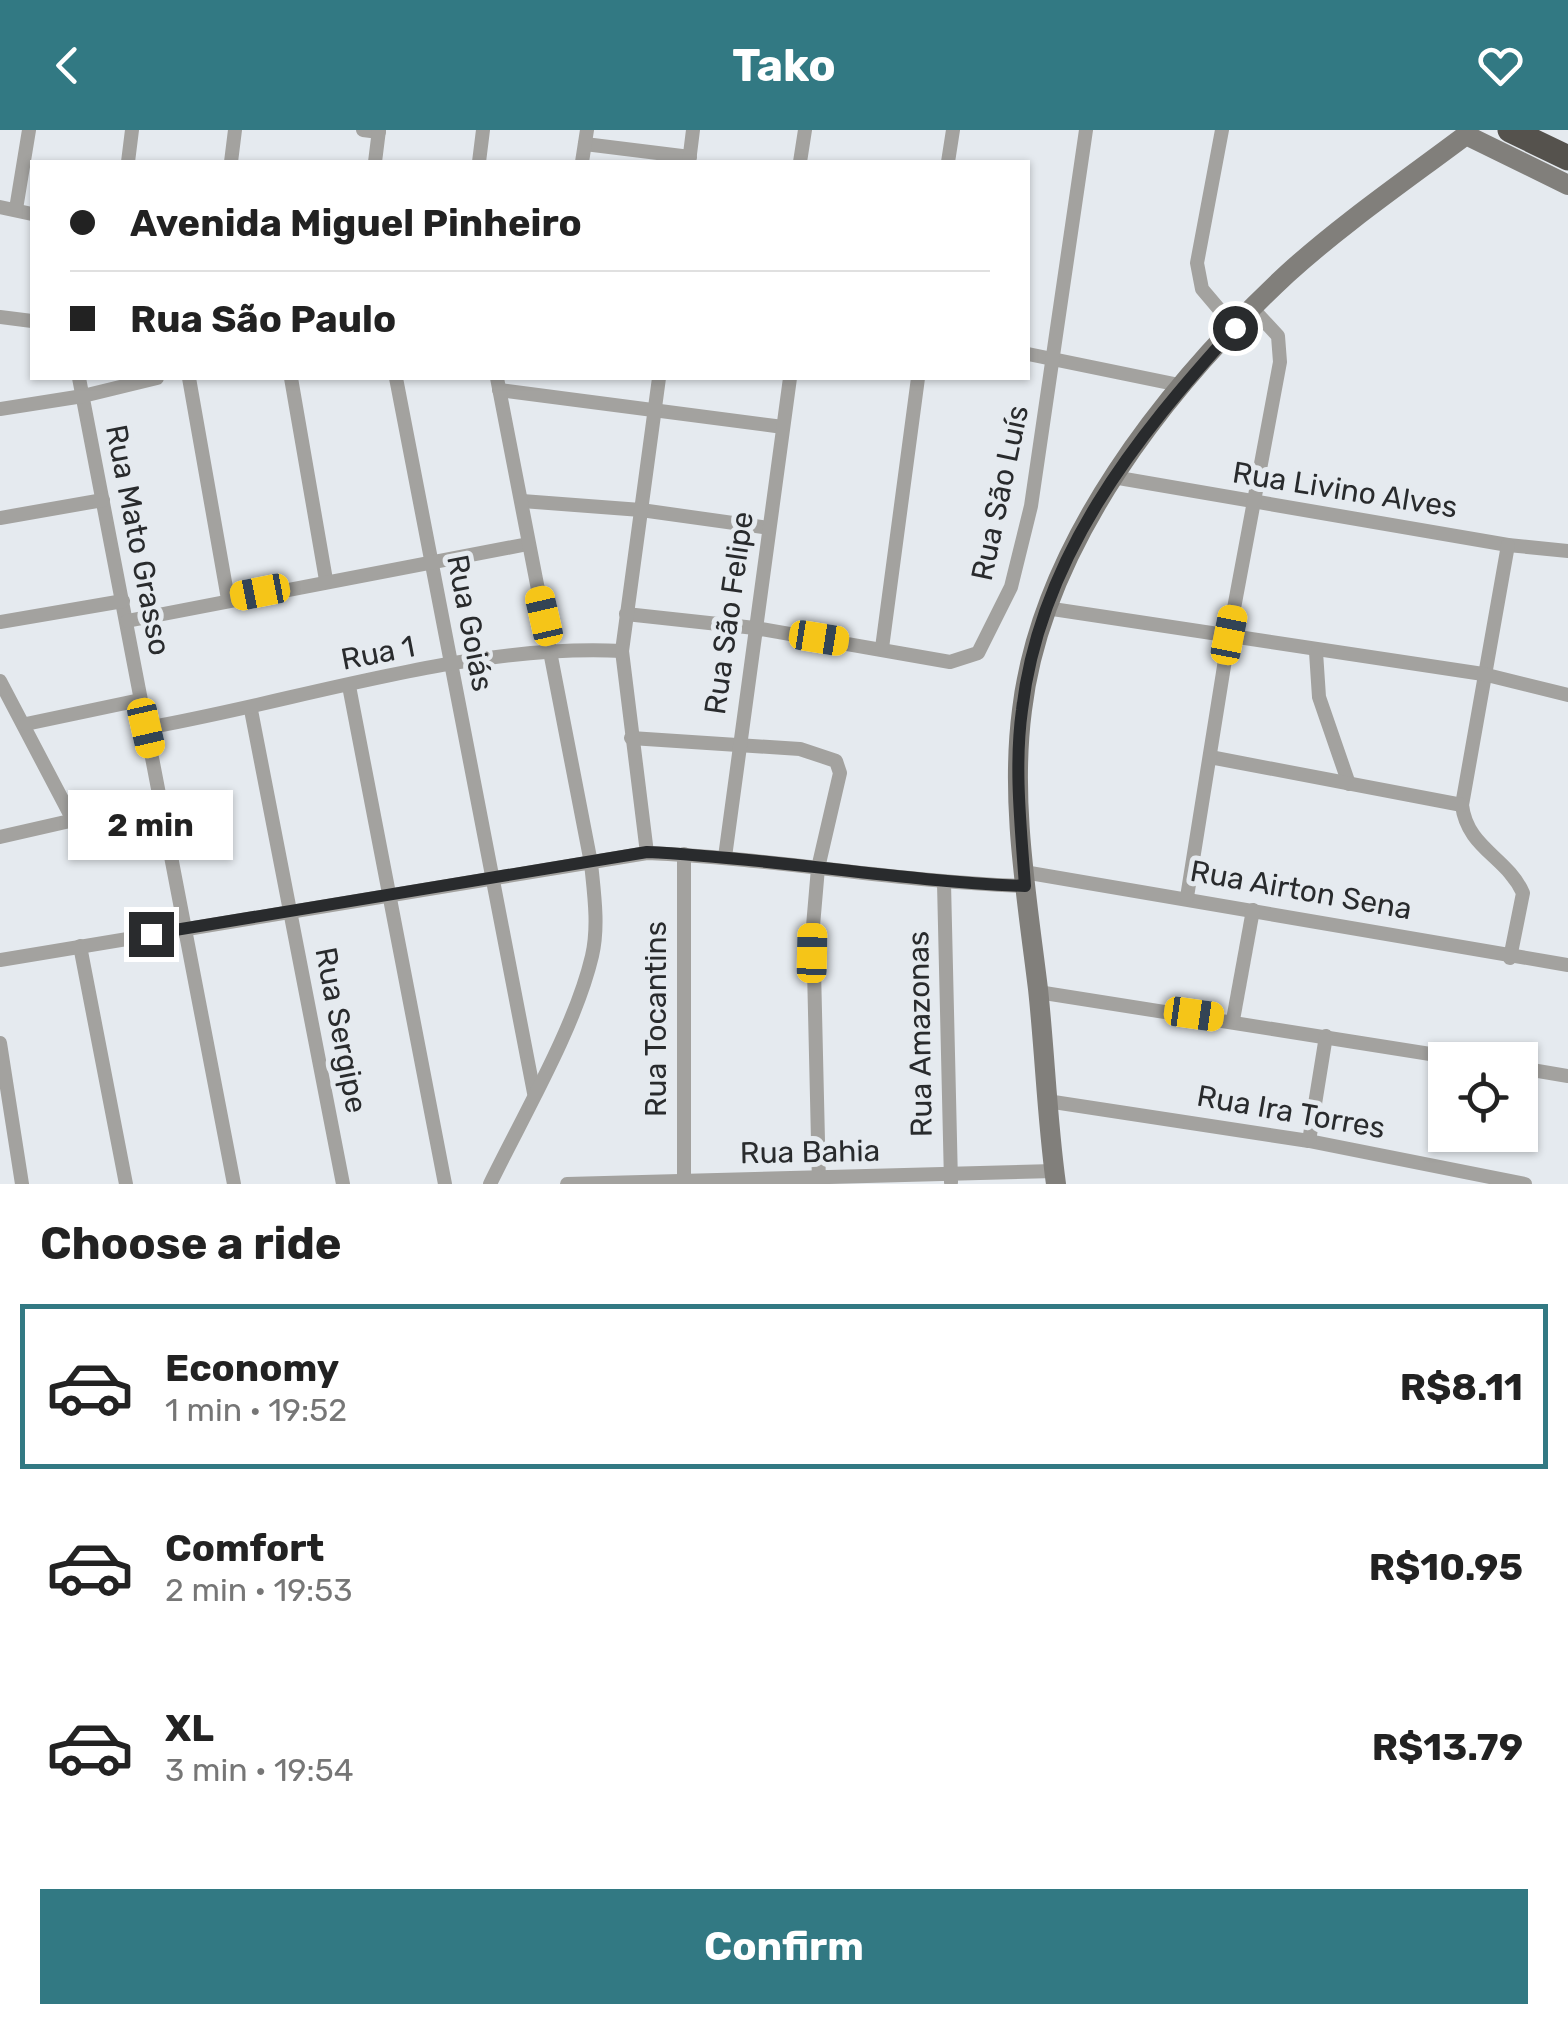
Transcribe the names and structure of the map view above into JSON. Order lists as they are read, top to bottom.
{
  "streets": {
    "street": [
      "Rua Livino Alves",
      "Rua São Luís",
      "Rua Mato Grasso",
      "Rua São Felipe",
      "Rua Goiás",
      "Rua 1",
      "Rua Airton Sena",
      "Rua Tocantins",
      "Rua Sergipe",
      "Rua Amazonas",
      "Rua Ira Torres",
      "Rua Bahia"
    ]
  },
  "crossings": [
    ["Rua Mato Grasso", "Rua 1"],
    ["Rua Mato Grasso", "Rua Airton Sena"],
    ["Rua São Felipe", "Rua Airton Sena"],
    ["Rua Goiás", "Rua 1"],
    ["Rua Goiás", "Rua Airton Sena"],
    ["Rua 1", "Rua Sergipe"],
    ["Rua Airton Sena", "Rua Tocantins"],
    ["Rua Airton Sena", "Rua Sergipe"],
    ["Rua Airton Sena", "Rua Amazonas"],
    ["Rua Tocantins", "Rua Bahia"],
    ["Rua Amazonas", "Rua Bahia"]
  ],
  "page": {
    "header": "Tako",
    "banner": ["Avenida Miguel Pinheiro", "Rua São Paulo"],
    "bubble": "2 min",
    "heading": "Choose a ride",
    "list": [
      {
        "name": "Economy",
        "note": "1 min · 19:52",
        "value": "R$8.11"
      },
      {
        "name": "Comfort",
        "note": "2 min · 19:53",
        "value": "R$10.95"
      },
      {
        "name": "XL",
        "note": "3 min · 19:54",
        "value": "R$13.79"
      }
    ],
    "buttons": "Confirm"
  }
}
